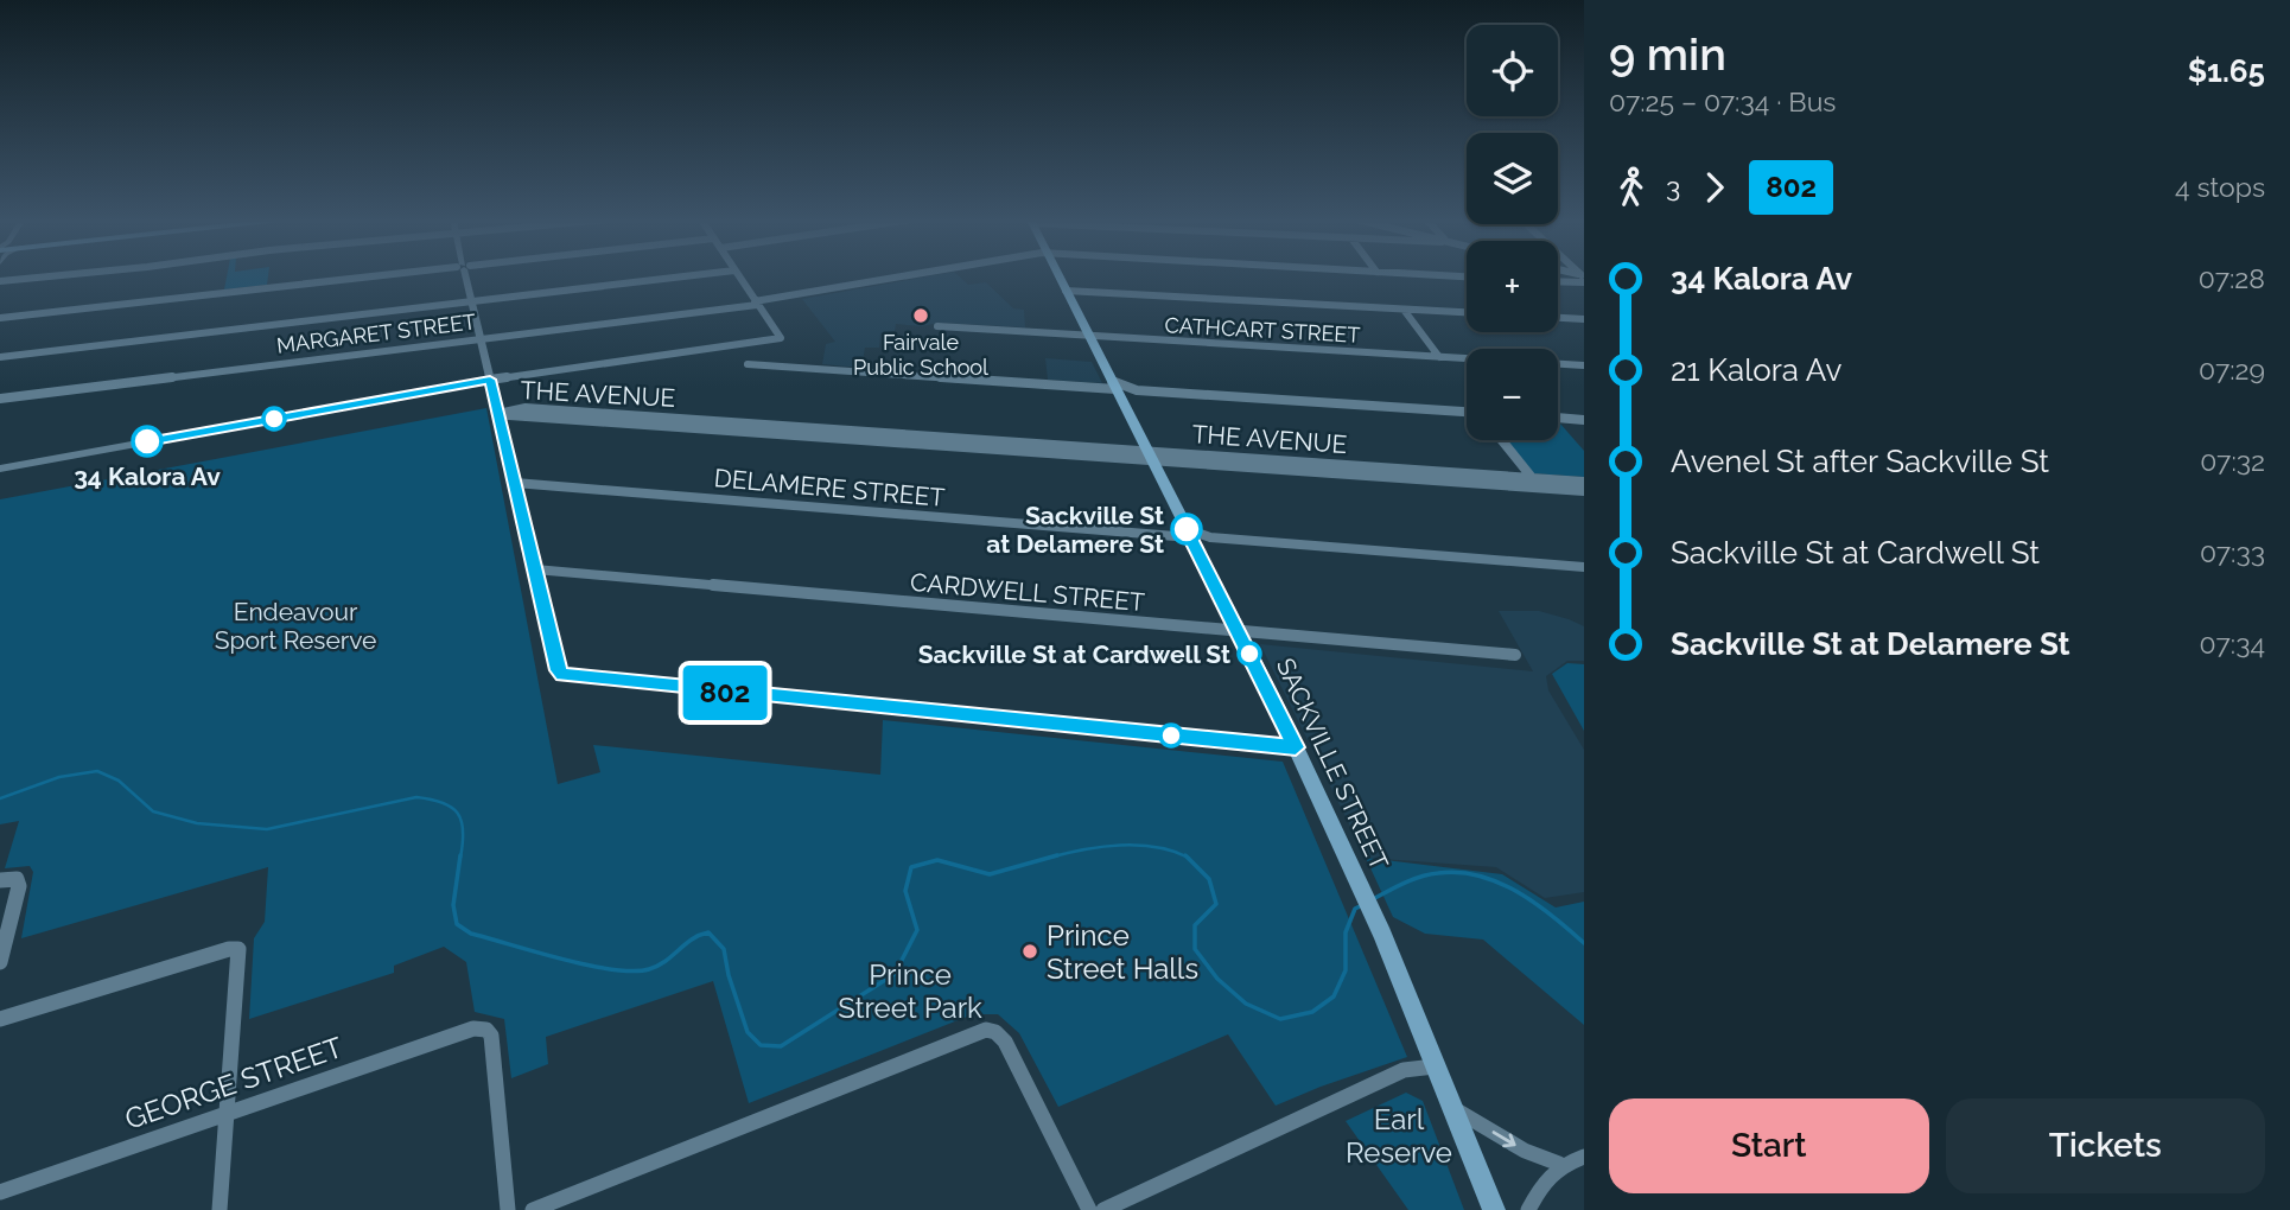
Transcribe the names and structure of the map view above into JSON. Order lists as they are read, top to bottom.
{
  "streets": {
    "main road": ["SACKVILLE STREET"],
    "street": [
      "CATHCART STREET",
      "MARGARET STREET",
      "THE AVENUE",
      "DELAMERE STREET",
      "CARDWELL STREET",
      "GEORGE STREET"
    ]
  },
  "crossings": [
    ["CATHCART STREET", "SACKVILLE STREET"],
    ["THE AVENUE", "SACKVILLE STREET"],
    ["DELAMERE STREET", "SACKVILLE STREET"],
    ["CARDWELL STREET", "SACKVILLE STREET"]
  ],
  "parks": ["Endeavour Sport Reserve", "Prince Street Park", "Earl Reserve"],
  "places": [
    "Fairvale Public School",
    "34 Kalora Av",
    "Sackville St at Delamere St",
    "Sackville St at Cardwell St",
    "Prince Street Halls"
  ],
  "lines": ["bus line 802"],
  "page": {
    "on_map": "802",
    "heading": ["9 min", "07:25 – 07:34 · Bus", "$1.65"],
    "map_buttons": ["+", "−"],
    "legs": ["3", "802", "4 stops"],
    "list": [
      {
        "name": "34 Kalora Av",
        "value": "07:28"
      },
      {
        "name": "21 Kalora Av",
        "value": "07:29"
      },
      {
        "name": "Avenel St after Sackville St",
        "value": "07:32"
      },
      {
        "name": "Sackville St at Cardwell St",
        "value": "07:33"
      },
      {
        "name": "Sackville St at Delamere St",
        "value": "07:34"
      }
    ],
    "buttons": ["Start", "Tickets"]
  }
}
